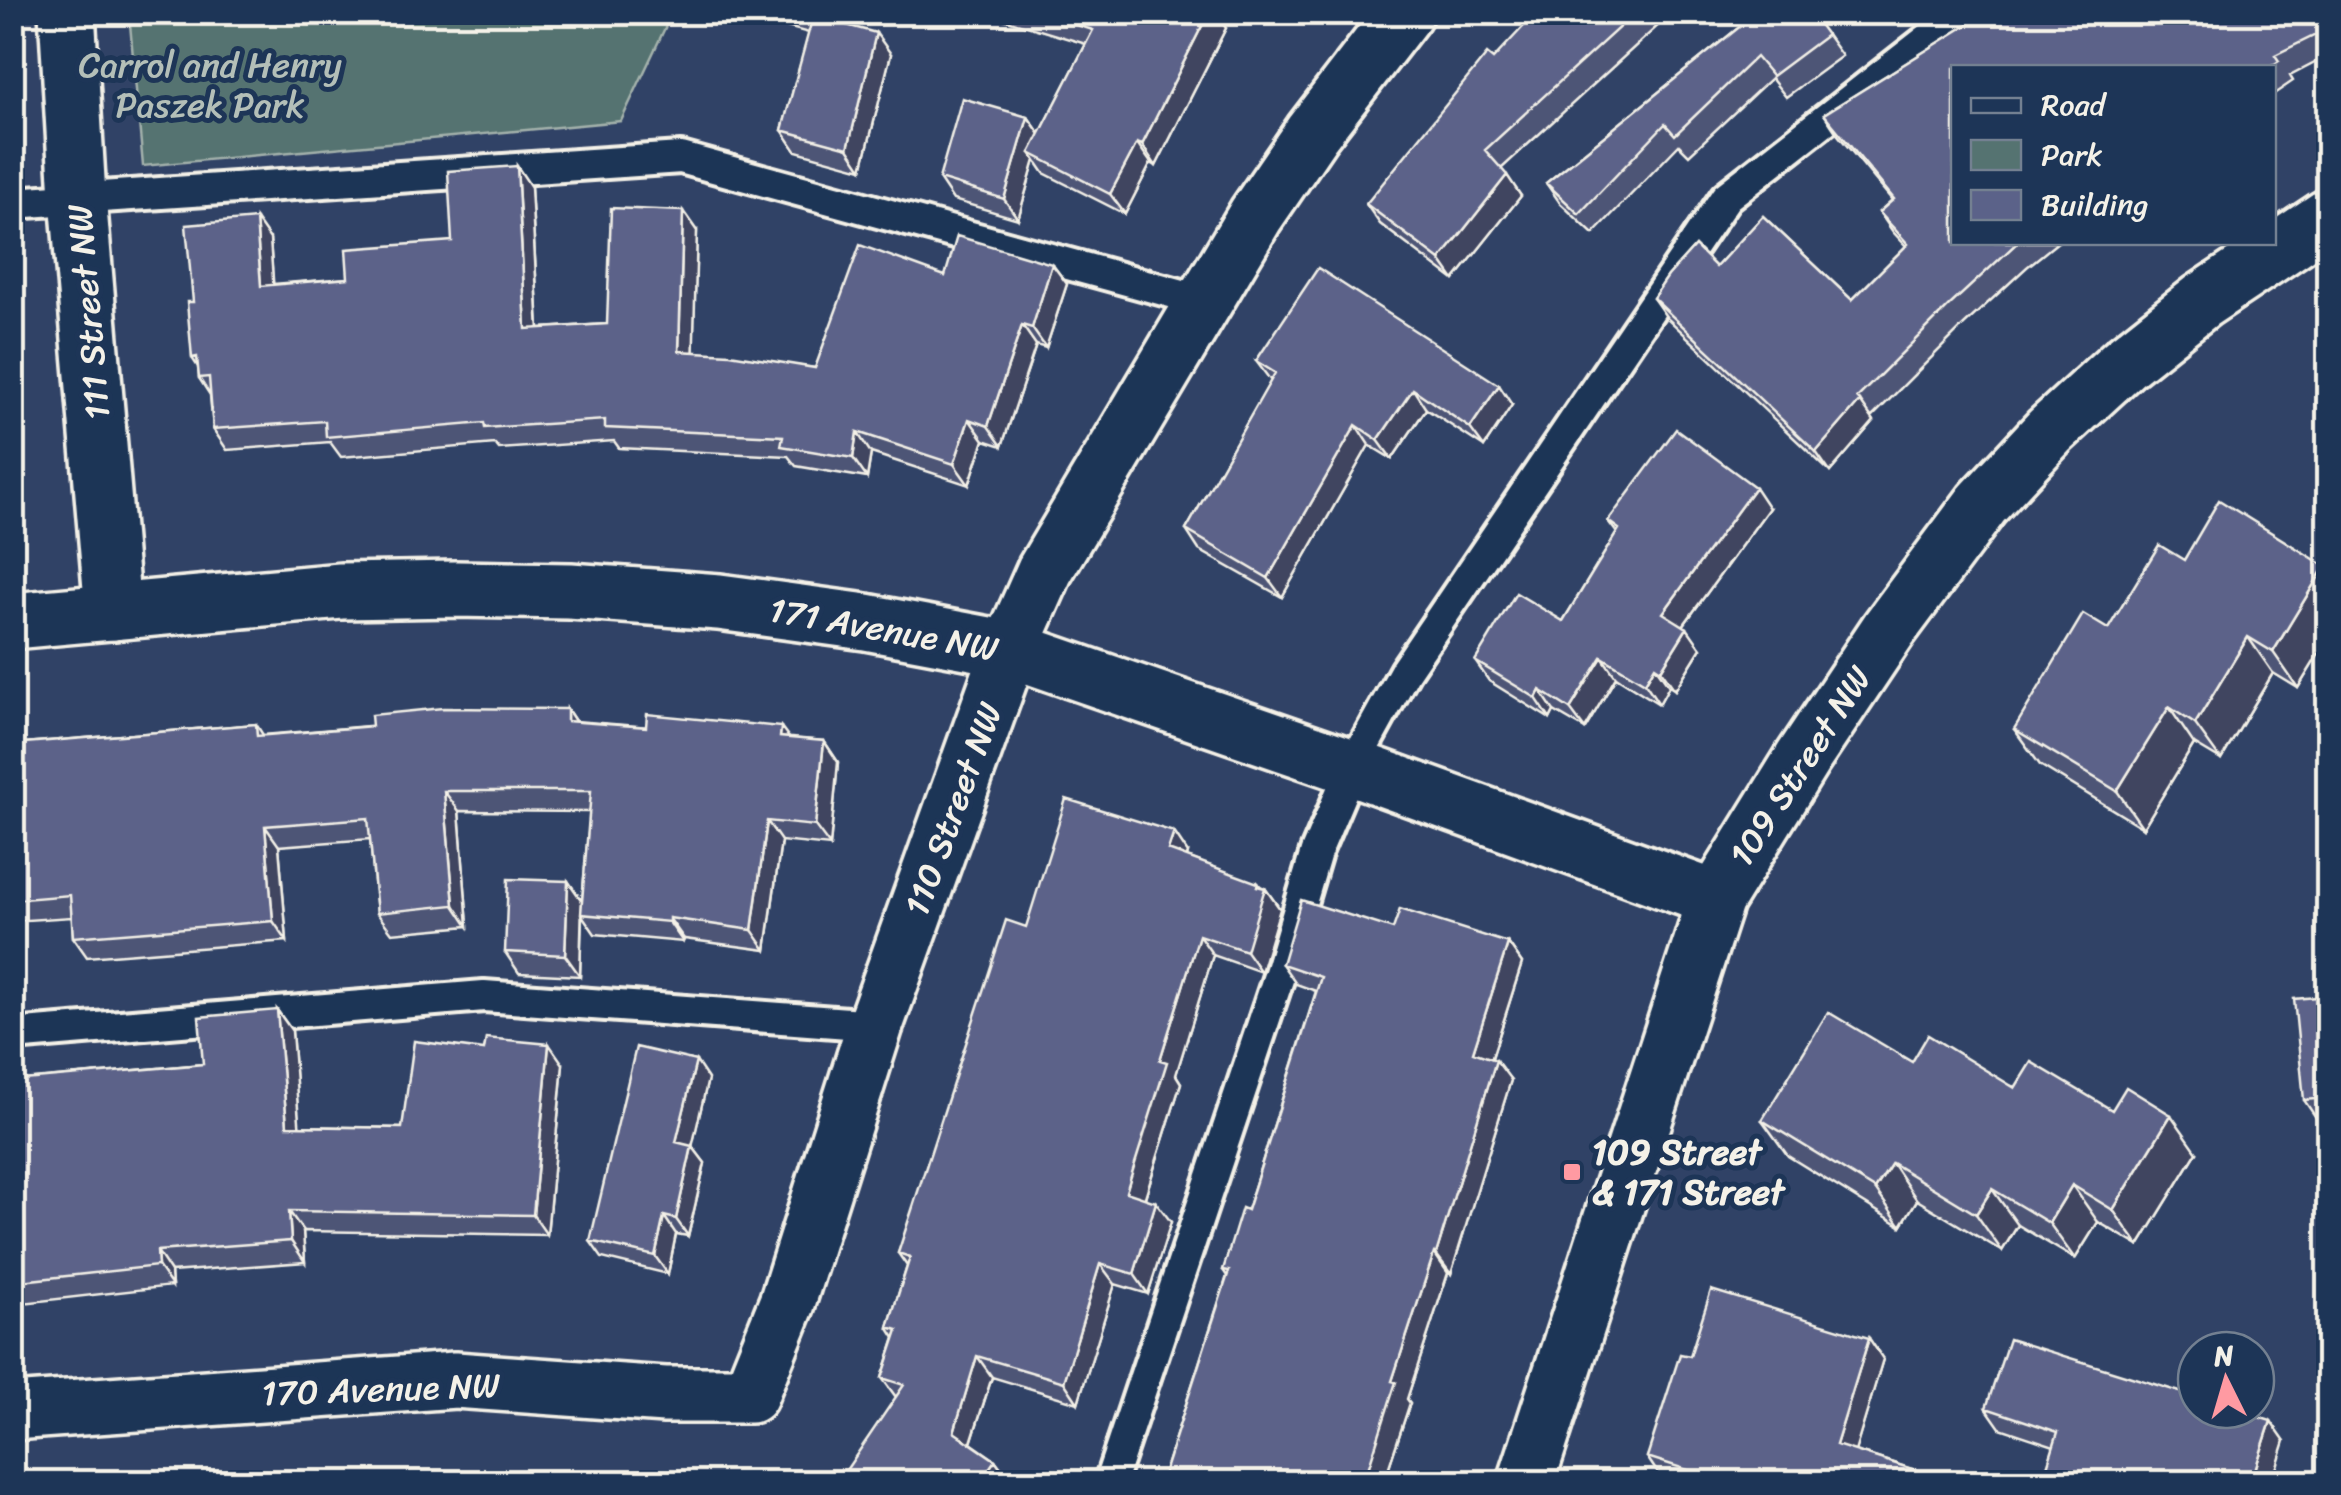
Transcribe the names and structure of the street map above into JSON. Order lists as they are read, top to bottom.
{
  "streets": {
    "street": [
      "111 Street NW",
      "171 Avenue NW",
      "109 Street NW",
      "110 Street NW",
      "170 Avenue NW"
    ]
  },
  "crossings": [
    ["111 Street NW", "171 Avenue NW"],
    ["171 Avenue NW", "109 Street NW"],
    ["171 Avenue NW", "110 Street NW"],
    ["110 Street NW", "170 Avenue NW"]
  ],
  "parks": ["Carrol and Henry Paszek Park"],
  "places": {
    "transit": ["109 Street & 171 Street"]
  },
  "legend": ["Road", "Park", "Building"],
  "north": "top"
}
